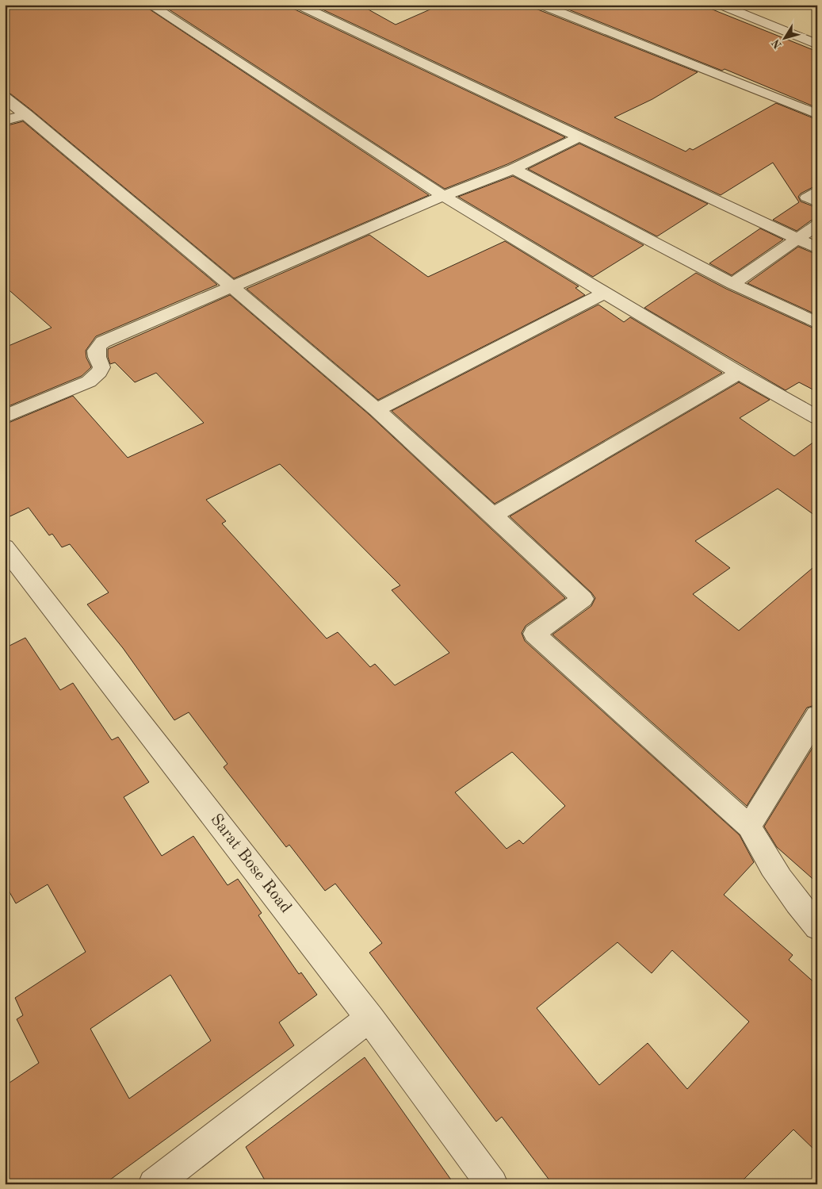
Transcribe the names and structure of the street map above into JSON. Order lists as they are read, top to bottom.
{
  "streets": {
    "street": ["Sarat Bose Road"]
  },
  "north": "bottom left"
}
